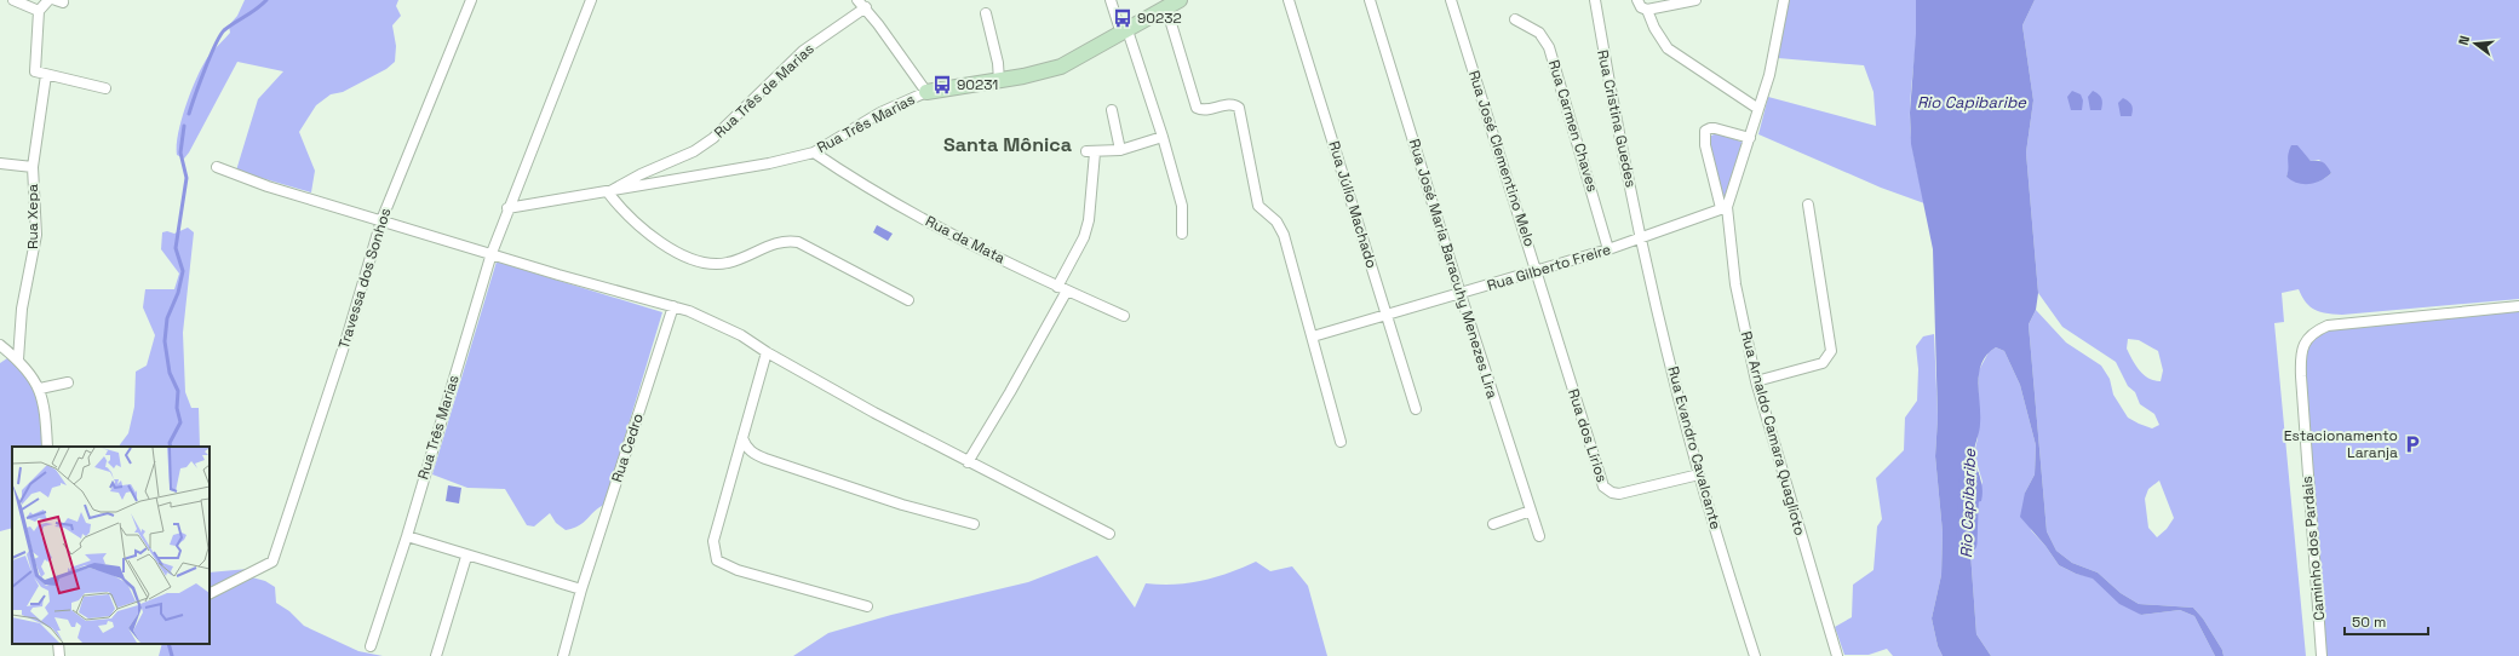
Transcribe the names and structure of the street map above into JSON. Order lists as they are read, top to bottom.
{
  "streets": {
    "street": [
      "Rua Três de Marias",
      "Rua Cristina Guedes",
      "Rua Três Marias",
      "Rua Carmen Chaves",
      "Rua José Clementino Melo",
      "Rua Júlio Machado",
      "Rua Xepa",
      "Rua da Mata",
      "Rua Gilberto Freire",
      "Rua José Maria Baracuhy Menezes Lira",
      "Travessa dos Sonhos",
      "Rua Arnaldo Camara Quaglioto",
      "Rua dos Lírios",
      "Rua Cedro",
      "Rua Evandro Cavalcante",
      "Caminho dos Pardais"
    ]
  },
  "crossings": [
    ["Rua Três de Marias", "Rua Três Marias"],
    ["Rua Cristina Guedes", "Rua Gilberto Freire"],
    ["Rua Cristina Guedes", "Rua Evandro Cavalcante"],
    ["Rua Três Marias", "Rua da Mata"],
    ["Rua Carmen Chaves", "Rua Gilberto Freire"],
    ["Rua José Clementino Melo", "Rua Gilberto Freire"],
    ["Rua José Clementino Melo", "Rua dos Lírios"],
    ["Rua Júlio Machado", "Rua Gilberto Freire"],
    ["Rua Gilberto Freire", "Rua José Maria Baracuhy Menezes Lira"],
    ["Rua Gilberto Freire", "Rua Arnaldo Camara Quaglioto"],
    ["Rua Gilberto Freire", "Rua Evandro Cavalcante"],
    ["Rua dos Lírios", "Rua Evandro Cavalcante"]
  ],
  "districts": ["Santa Mônica"],
  "water": ["Rio Capibaribe"],
  "places": {
    "bus stop": ["90232", "90231"],
    "parking": ["Estacionamento Laranja"]
  },
  "scale_bar": "50 m",
  "north": "left"
}
